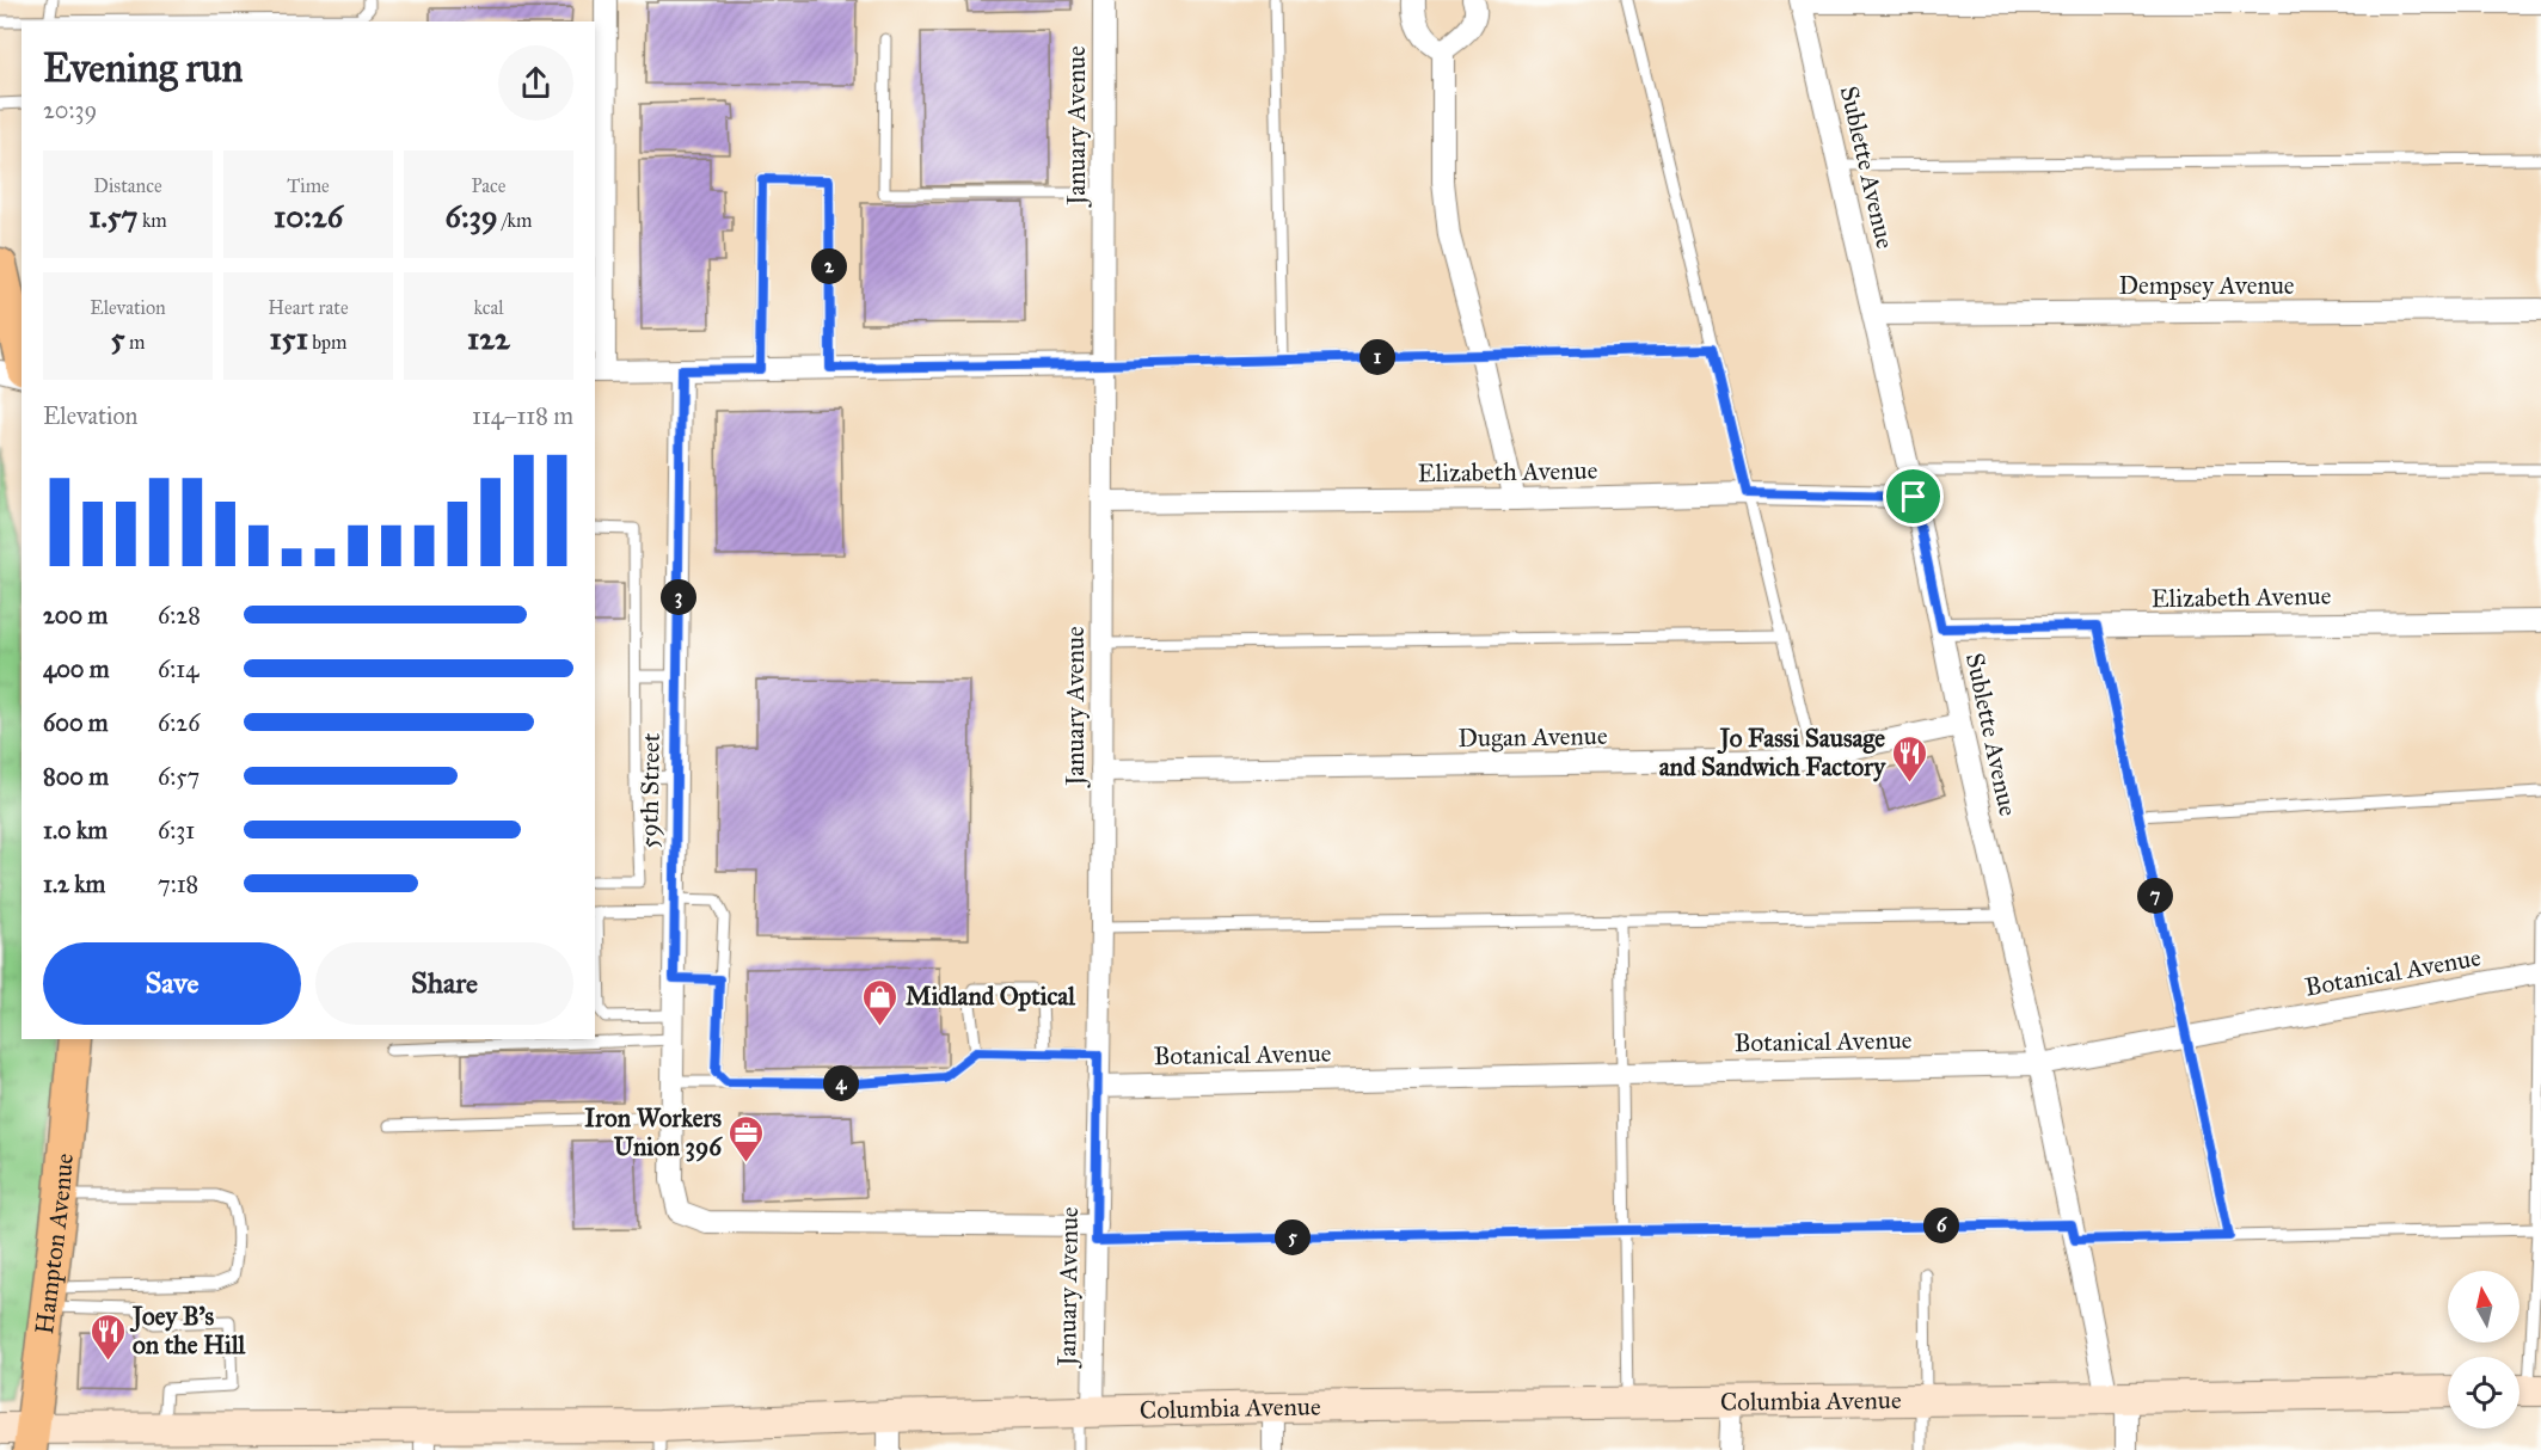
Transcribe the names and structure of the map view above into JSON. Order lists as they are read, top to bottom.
{
  "streets": {
    "main road": ["Hampton Avenue"],
    "street": [
      "January Avenue",
      "Sublette Avenue",
      "Dempsey Avenue",
      "Elizabeth Avenue",
      "Dugan Avenue",
      "59th Street",
      "Botanical Avenue",
      "Columbia Avenue"
    ]
  },
  "crossings": [
    ["January Avenue", "Elizabeth Avenue"],
    ["January Avenue", "Dugan Avenue"],
    ["January Avenue", "59th Street"],
    ["January Avenue", "Botanical Avenue"],
    ["January Avenue", "Columbia Avenue"],
    ["Sublette Avenue", "Dempsey Avenue"],
    ["Sublette Avenue", "Elizabeth Avenue"],
    ["Sublette Avenue", "Dugan Avenue"],
    ["Sublette Avenue", "Botanical Avenue"],
    ["Sublette Avenue", "Columbia Avenue"],
    ["Hampton Avenue", "Columbia Avenue"]
  ],
  "places": {
    "restaurant": ["Jo Fassi Sausage and Sandwich Factory", "Joey B's on the Hill"],
    "shop": ["Midland Optical"],
    "office": ["Iron Workers Union 396"]
  },
  "north": "top",
  "page": {
    "heading": ["Evening run", "20:39"],
    "stats": [
      ["Distance", "1.57 km"],
      ["Time", "10:26"],
      ["Pace", "6:39 /km"],
      ["Elevation", "5 m"],
      ["Heart rate", "151 bpm"],
      ["kcal", "122"]
    ],
    "pins": [
      "2",
      "1",
      "3",
      "7",
      "4",
      "6",
      "5"
    ],
    "chart": ["Elevation", "114–118 m"],
    "list": [
      {
        "name": "200 m",
        "note": "6:28"
      },
      {
        "name": "400 m",
        "note": "6:14"
      },
      {
        "name": "600 m",
        "note": "6:26"
      },
      {
        "name": "800 m",
        "note": "6:57"
      },
      {
        "name": "1.0 km",
        "note": "6:31"
      },
      {
        "name": "1.2 km",
        "note": "7:18"
      }
    ],
    "buttons": ["Save", "Share"]
  }
}
